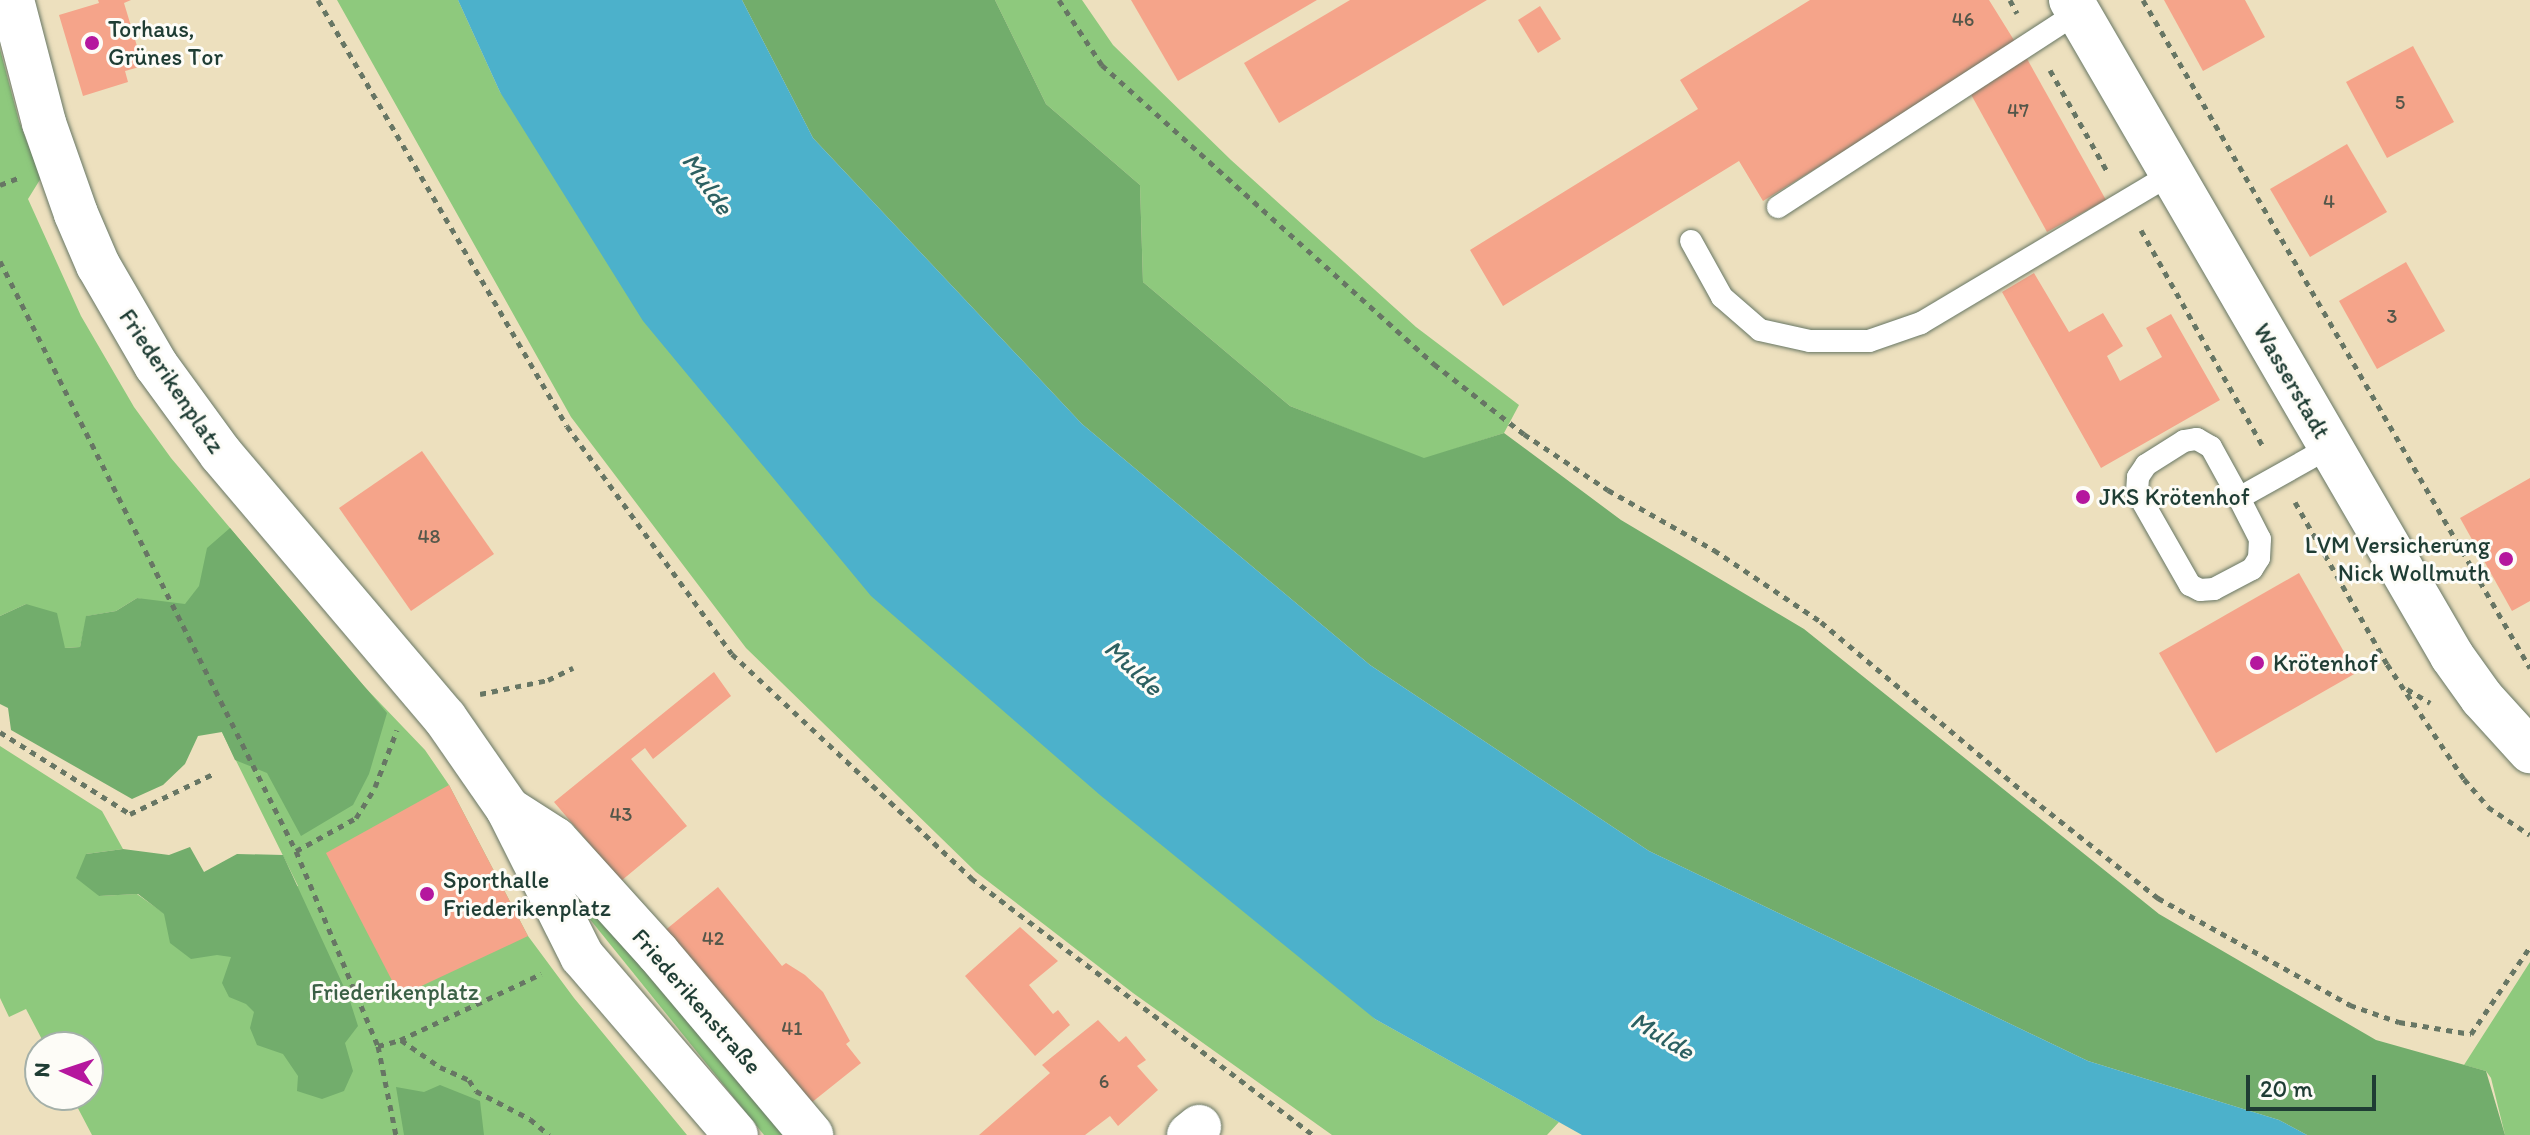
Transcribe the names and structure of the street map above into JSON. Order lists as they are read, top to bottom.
{
  "streets": {
    "main road": ["Friederikenplatz", "Wasserstadt", "Friederikenstraße"]
  },
  "crossings": [
    ["Friederikenplatz", "Friederikenstraße"]
  ],
  "water": ["Mulde"],
  "parks": ["Friederikenplatz"],
  "places": [
    "Torhaus, Grünes Tor",
    "JKS Krötenhof",
    "LVM Versicherung Nick Wollmuth",
    "Krötenhof",
    "Sporthalle Friederikenplatz"
  ],
  "house_numbers": [
    "46",
    "5",
    "47",
    "4",
    "3",
    "48",
    "43",
    "42",
    "41",
    "6"
  ],
  "scale_bar": "20 m",
  "north": "left"
}
